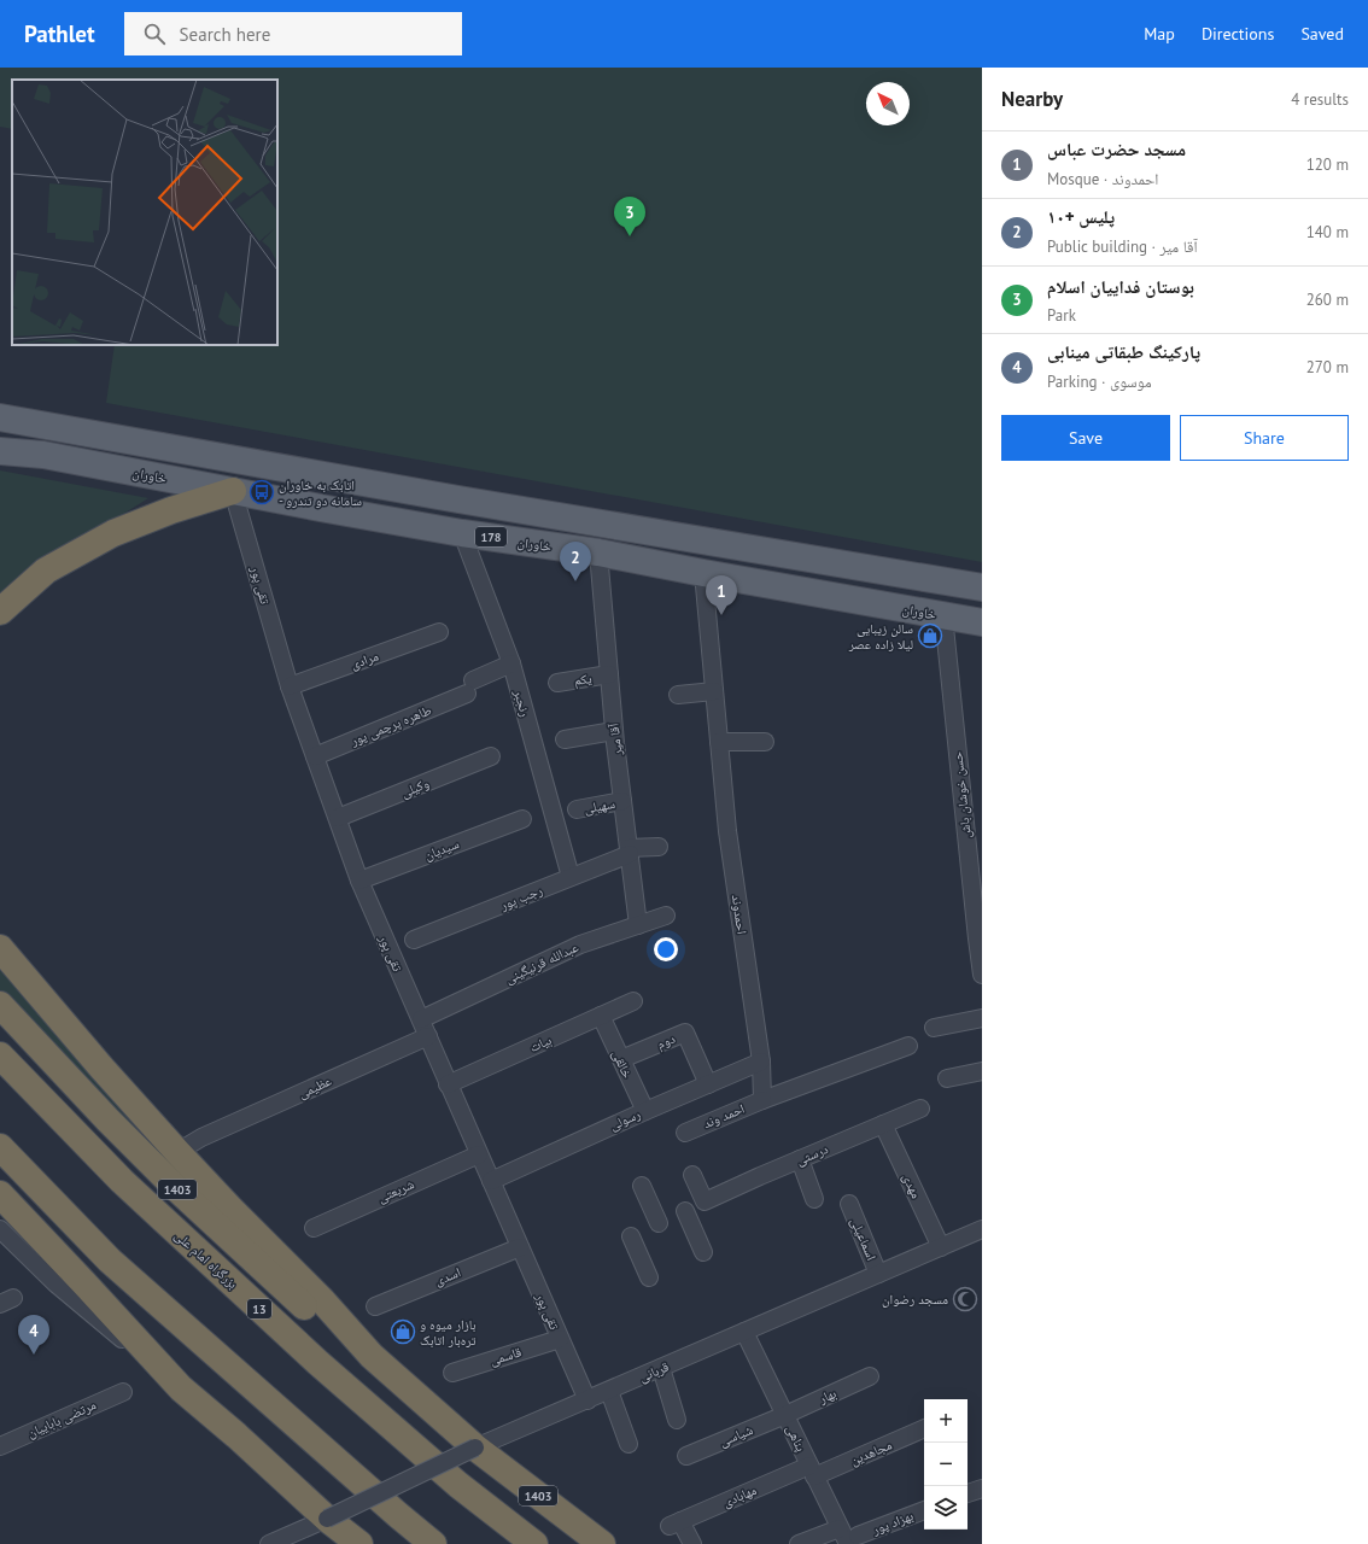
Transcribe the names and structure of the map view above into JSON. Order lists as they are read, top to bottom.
{
  "streets": {
    "highway": ["1403", "بزرگراه امام علی", "13"],
    "main road": ["خاوران", "178"],
    "street": [
      "تقی پور",
      "مرادی",
      "یکم",
      "رنجبر",
      "طاهره پرچمی پور",
      "آقا میر",
      "وکیلی",
      "حسن خوشان باش",
      "سهیلی",
      "سیدیان",
      "رجب پور",
      "احمدوند",
      "عبدالله قرنیگینی",
      "دوم",
      "بیات",
      "خالقی",
      "عظیمی",
      "احمد وند",
      "رسولی",
      "درستی",
      "مهدی",
      "شریعتی",
      "اسماعیلی",
      "اسدی",
      "قاسمی",
      "قربانی",
      "بهار",
      "مرتضی باباییان",
      "شیاسی",
      "پناهی",
      "مجاهدین",
      "مهابادی",
      "بهزاد پور"
    ]
  },
  "crossings": [
    ["خاوران", "تقی پور"],
    ["خاوران", "رنجبر"],
    ["خاوران", "آقا میر"],
    ["خاوران", "حسن خوشان باش"],
    ["خاوران", "احمدوند"],
    ["تقی پور", "مرادی"],
    ["تقی پور", "طاهره پرچمی پور"],
    ["تقی پور", "وکیلی"],
    ["تقی پور", "سیدیان"],
    ["تقی پور", "عبدالله قرنیگینی"],
    ["تقی پور", "بیات"],
    ["تقی پور", "عظیمی"],
    ["تقی پور", "رسولی"],
    ["تقی پور", "شریعتی"],
    ["تقی پور", "اسدی"],
    ["تقی پور", "قاسمی"],
    ["تقی پور", "قربانی"],
    ["یکم", "آقا میر"],
    ["رنجبر", "طاهره پرچمی پور"],
    ["رنجبر", "رجب پور"],
    ["آقا میر", "سهیلی"],
    ["آقا میر", "رجب پور"],
    ["آقا میر", "عبدالله قرنیگینی"],
    ["احمدوند", "احمد وند"],
    ["احمدوند", "رسولی"],
    ["دوم", "خالقی"],
    ["دوم", "رسولی"],
    ["بیات", "خالقی"],
    ["خالقی", "رسولی"],
    ["درستی", "مهدی"],
    ["مهدی", "قربانی"],
    ["1403", "قربانی"],
    ["اسماعیلی", "قربانی"],
    ["قربانی", "پناهی"],
    ["بهار", "شیاسی"],
    ["بهار", "پناهی"],
    ["شیاسی", "پناهی"],
    ["پناهی", "مجاهدین"],
    ["پناهی", "مهابادی"],
    ["پناهی", "بهزاد پور"],
    ["مجاهدین", "مهابادی"]
  ],
  "places": {
    "bus stop": ["اتابک به خاوران - سامانه دو تندرو"],
    "shop": ["سالن زیبایی لیلا زاده عصر", "بازار میوه و تره‌بار اتابک"],
    "mosque": ["مسجد رضوان"]
  },
  "north": "top left",
  "page": {
    "header": "Pathlet",
    "search": "Search here",
    "nav": ["Map", "Directions", "Saved"],
    "heading": ["Nearby", "4 results"],
    "list": [
      {
        "mark": "1",
        "name": "مسجد حضرت عباس",
        "note": "Mosque · احمدوند",
        "value": "120 m"
      },
      {
        "mark": "2",
        "name": "پلیس +۱۰",
        "note": "Public building · آقا میر",
        "value": "140 m"
      },
      {
        "mark": "3",
        "name": "بوستان فداییان اسلام",
        "note": "Park",
        "value": "260 m"
      },
      {
        "mark": "4",
        "name": "پارکینگ طبقاتی مینابی",
        "note": "Parking · موسوی",
        "value": "270 m"
      }
    ],
    "pins": [
      "3",
      "2",
      "1",
      "4"
    ],
    "buttons": ["Save", "Share"],
    "map_buttons": ["+", "−"]
  }
}
